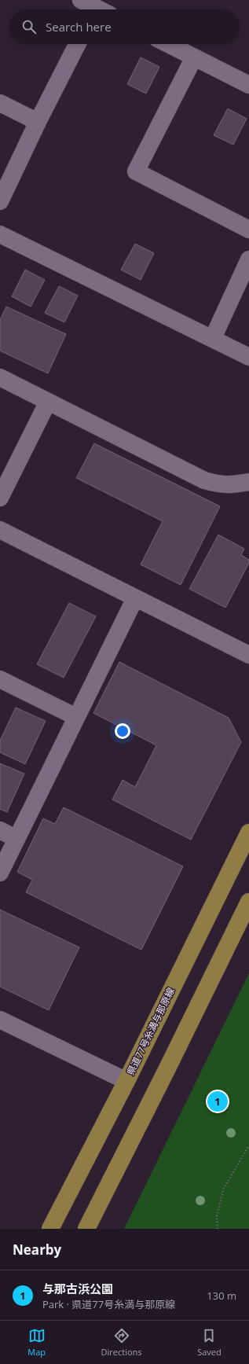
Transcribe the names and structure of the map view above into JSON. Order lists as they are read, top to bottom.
{
  "streets": {
    "main road": ["県道77号糸満与那原線"]
  },
  "page": {
    "search": "Search here",
    "pins": "1",
    "heading": "Nearby",
    "list": [
      {
        "mark": "1",
        "name": "与那古浜公園",
        "note": "Park · 県道77号糸満与那原線",
        "value": "130 m"
      }
    ],
    "nav": ["Map", "Directions", "Saved"]
  }
}
